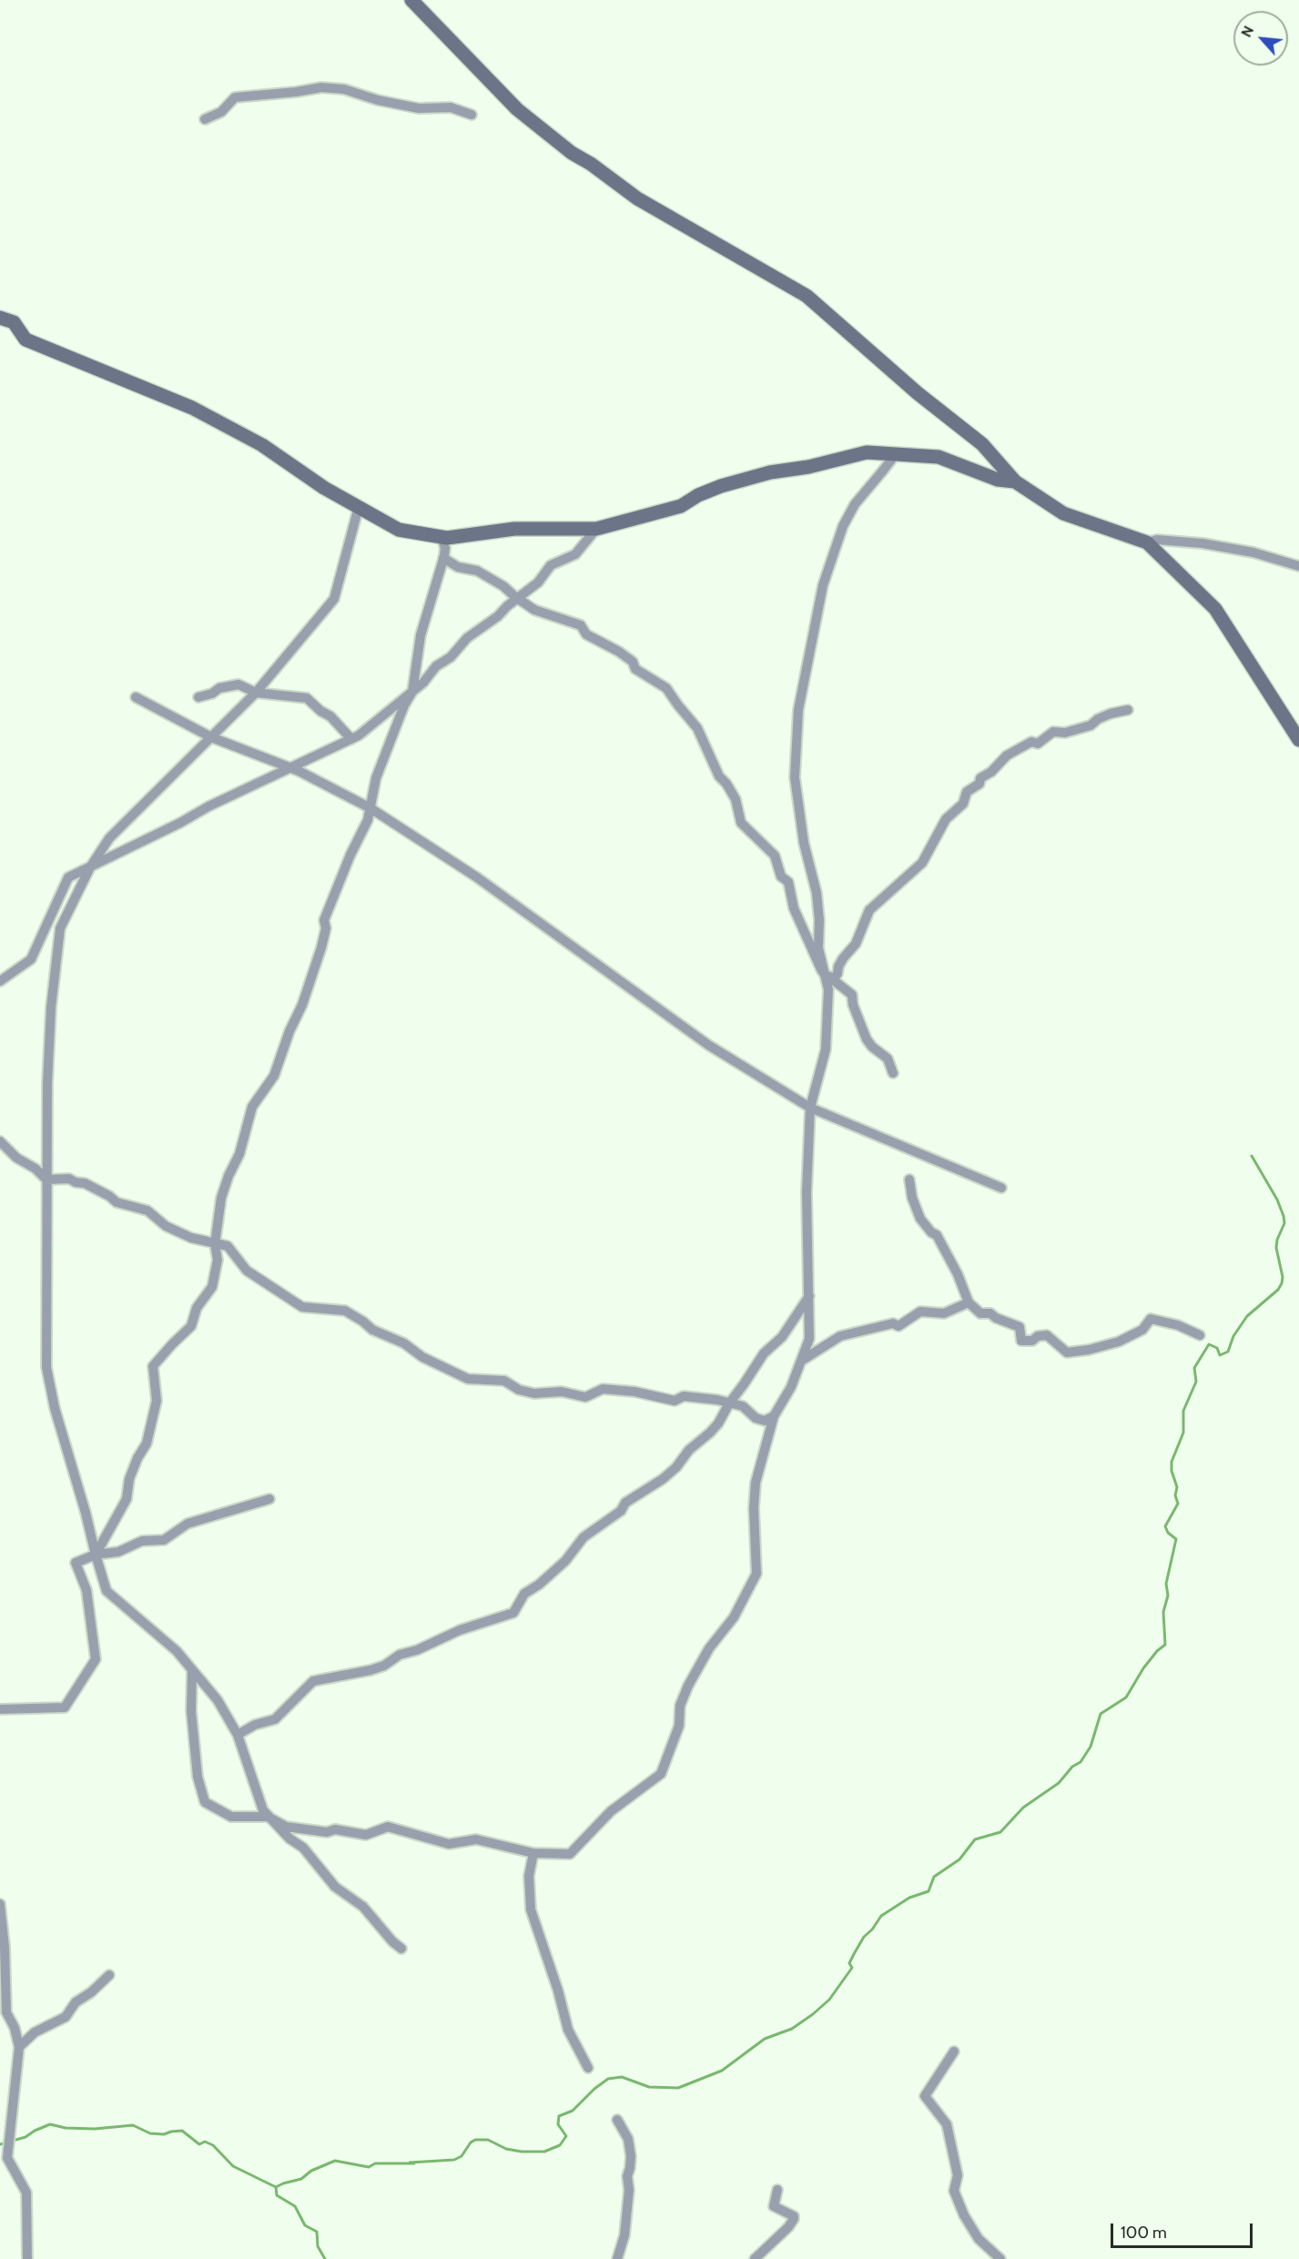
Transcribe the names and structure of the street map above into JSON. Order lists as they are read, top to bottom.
{
  "scale_bar": "100 m",
  "north": "top left"
}
